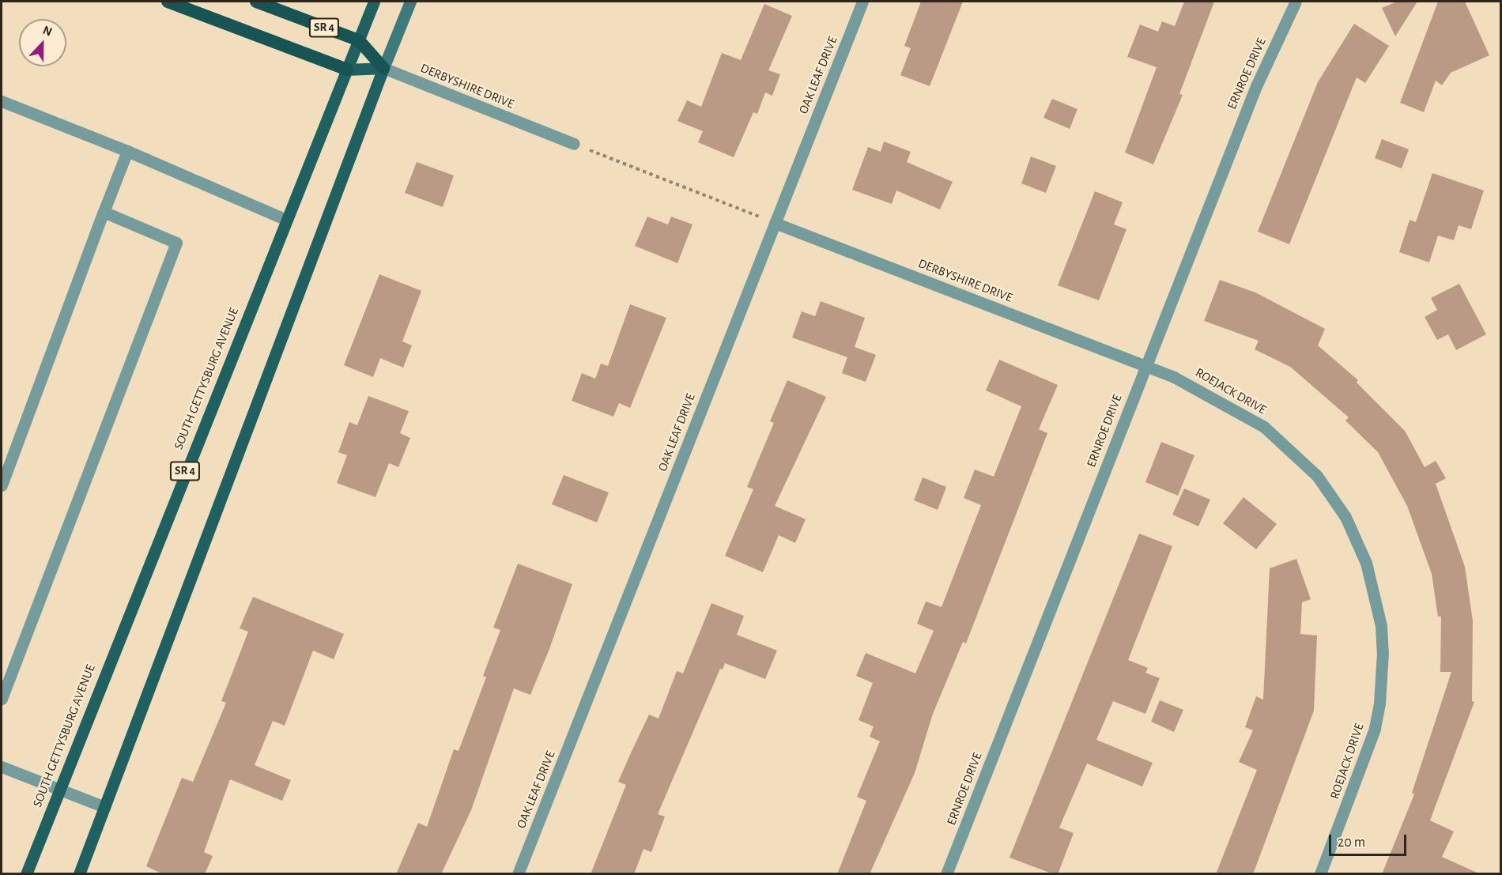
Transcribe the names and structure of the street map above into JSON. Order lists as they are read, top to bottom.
{
  "streets": {
    "highway": ["SR 4"],
    "main road": ["DERBYSHIRE DRIVE", "SOUTH GETTYSBURG AVENUE"],
    "street": ["ERNROE DRIVE", "OAK LEAF DRIVE", "ROEJACK DRIVE"]
  },
  "crossings": [
    ["SR 4", "DERBYSHIRE DRIVE"],
    ["SR 4", "SOUTH GETTYSBURG AVENUE"],
    ["ERNROE DRIVE", "DERBYSHIRE DRIVE"],
    ["ERNROE DRIVE", "ROEJACK DRIVE"],
    ["OAK LEAF DRIVE", "DERBYSHIRE DRIVE"],
    ["DERBYSHIRE DRIVE", "SOUTH GETTYSBURG AVENUE"],
    ["DERBYSHIRE DRIVE", "ROEJACK DRIVE"]
  ],
  "scale_bar": "20 m",
  "north": "top"
}
